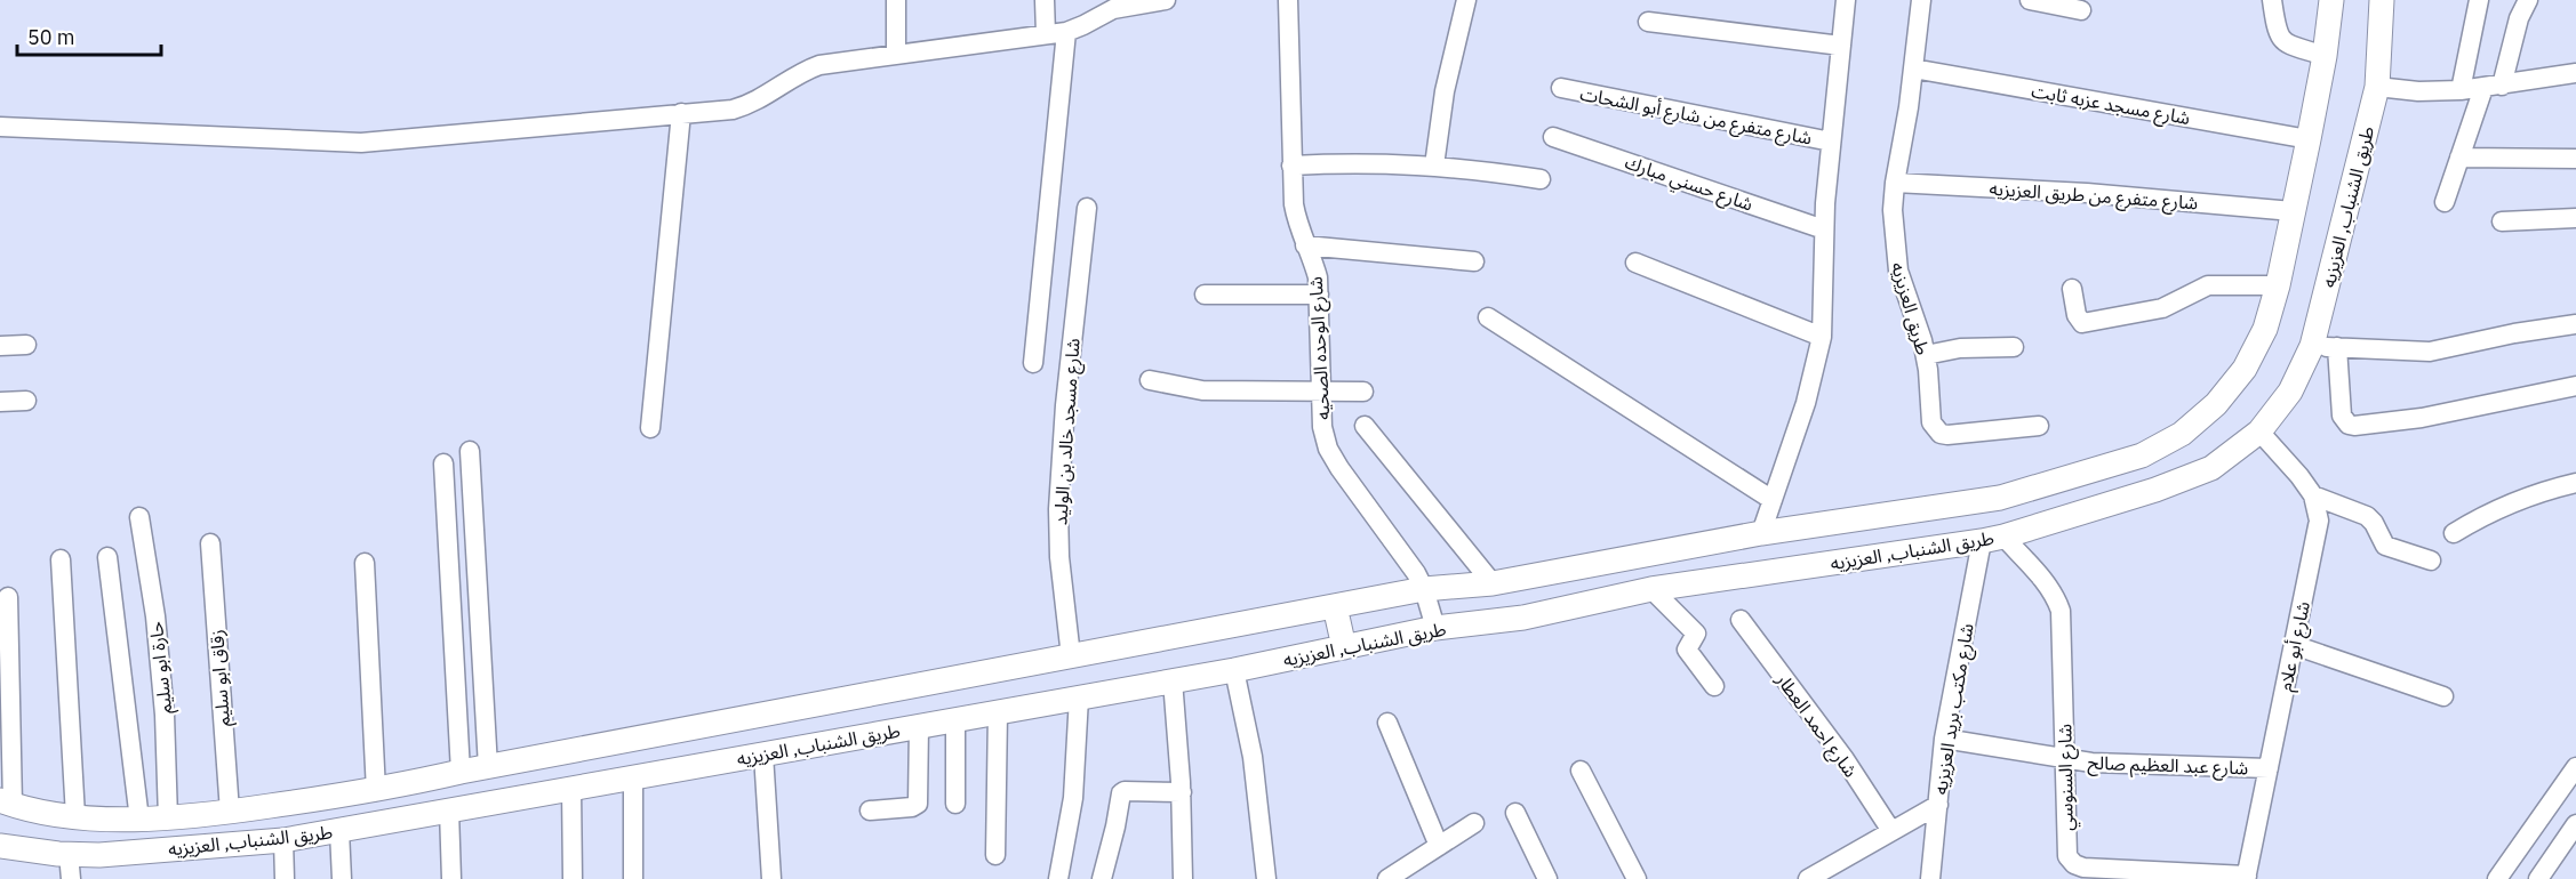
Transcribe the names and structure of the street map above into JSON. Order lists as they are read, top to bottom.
{
  "streets": {
    "street": [
      "شارع مسجد عزبه ثابت",
      "شارع متفرع من شارع أبو الشحات",
      "شارع حسني مبارك",
      "شارع متفرع من طريق العزيزيه",
      "طريق الشنباب, العزيزيه",
      "طريق العزيزيه",
      "شارع الوحده الصحيه",
      "شارع مسجد خالد بن الوليد",
      "شارع أبو علام",
      "حارة ابو سليم",
      "زقاق ابو سليم",
      "شارع مكتب بريد العزيزيه",
      "شارع احمد العطار",
      "شارع عبد العظيم صالح",
      "شارع السنوسي"
    ]
  },
  "crossings": [
    ["شارع مسجد عزبه ثابت", "طريق الشنباب, العزيزيه"],
    ["شارع مسجد عزبه ثابت", "طريق العزيزيه"],
    ["شارع متفرع من طريق العزيزيه", "طريق الشنباب, العزيزيه"],
    ["شارع متفرع من طريق العزيزيه", "طريق العزيزيه"],
    ["طريق الشنباب, العزيزيه", "شارع الوحده الصحيه"],
    ["طريق الشنباب, العزيزيه", "شارع مسجد خالد بن الوليد"],
    ["طريق الشنباب, العزيزيه", "حارة ابو سليم"],
    ["طريق الشنباب, العزيزيه", "زقاق ابو سليم"],
    ["طريق الشنباب, العزيزيه", "شارع مكتب بريد العزيزيه"],
    ["طريق الشنباب, العزيزيه", "شارع السنوسي"],
    ["شارع أبو علام", "شارع عبد العظيم صالح"],
    ["شارع أبو علام", "شارع السنوسي"],
    ["شارع مكتب بريد العزيزيه", "شارع عبد العظيم صالح"],
    ["شارع مكتب بريد العزيزيه", "شارع السنوسي"],
    ["شارع عبد العظيم صالح", "شارع السنوسي"]
  ],
  "scale_bar": "50 m"
}
